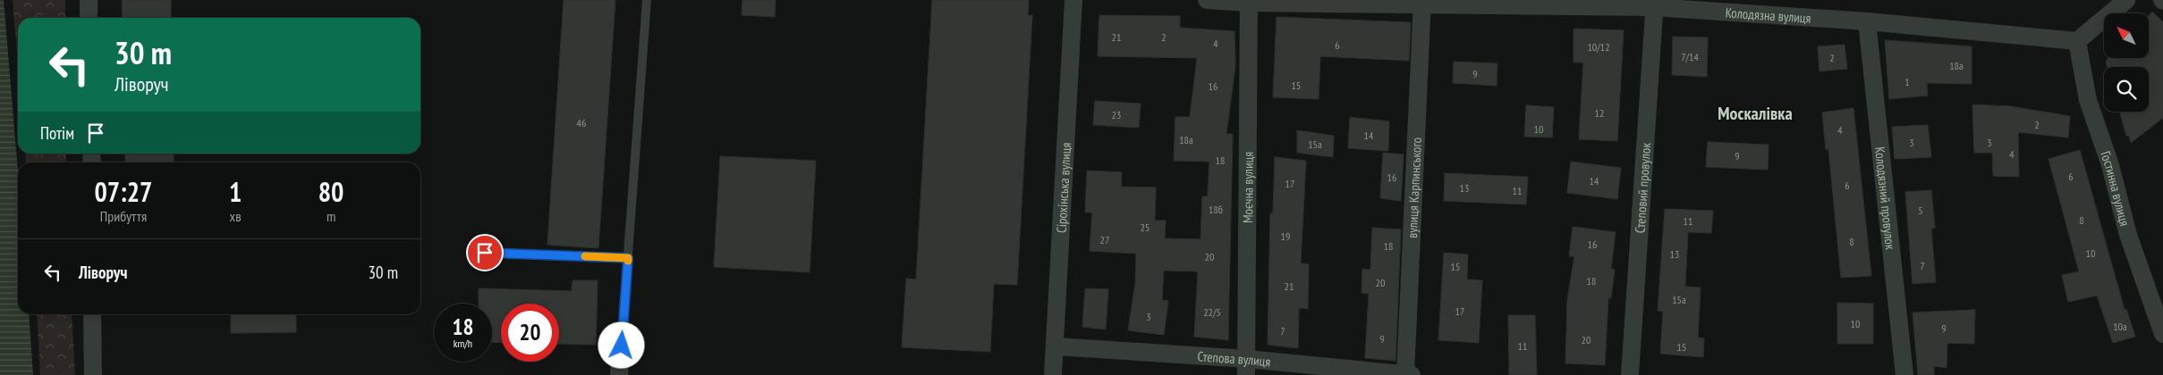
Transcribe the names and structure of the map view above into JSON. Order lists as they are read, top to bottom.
{
  "streets": {
    "street": [
      "Колодязна вулиця",
      "Сірохінська вулиця",
      "Моєчна вулиця",
      "вулиця Карпинського",
      "Степовий провулок",
      "Гостинна вулиця",
      "Колодязний провулок",
      "Степова вулиця"
    ]
  },
  "crossings": [
    ["Колодязна вулиця", "Моєчна вулиця"],
    ["Колодязна вулиця", "вулиця Карпинського"],
    ["Колодязна вулиця", "Степовий провулок"],
    ["Колодязна вулиця", "Гостинна вулиця"],
    ["Колодязна вулиця", "Колодязний провулок"],
    ["Сірохінська вулиця", "Степова вулиця"],
    ["Моєчна вулиця", "Степова вулиця"],
    ["вулиця Карпинського", "Степова вулиця"]
  ],
  "districts": ["Москалівка"],
  "house_numbers": [
    "21",
    "2",
    "4",
    "6",
    "10/12",
    "7/14",
    "2",
    "18а",
    "9",
    "1",
    "15",
    "16",
    "12",
    "23",
    "46",
    "2",
    "10",
    "4",
    "14",
    "18а",
    "3",
    "3",
    "15а",
    "4",
    "9",
    "18",
    "6",
    "16",
    "14",
    "17",
    "6",
    "13",
    "11",
    "18б",
    "5",
    "8",
    "11",
    "25",
    "19",
    "27",
    "8",
    "16",
    "18",
    "10",
    "13",
    "20",
    "7",
    "15",
    "18",
    "20",
    "21",
    "15а",
    "17",
    "22/5",
    "3",
    "10",
    "10а",
    "9",
    "7",
    "9",
    "20",
    "11",
    "15"
  ],
  "north": "top left",
  "page": {
    "turn": ["30 m", "Ліворуч"],
    "then": "Потім",
    "eta": [
      "07:27",
      "Прибуття",
      "1",
      "хв",
      "80",
      "m"
    ],
    "list": [
      {
        "name": "Ліворуч",
        "value": "30 m"
      }
    ],
    "speed": "18 km/h",
    "limit": "20"
  }
}
